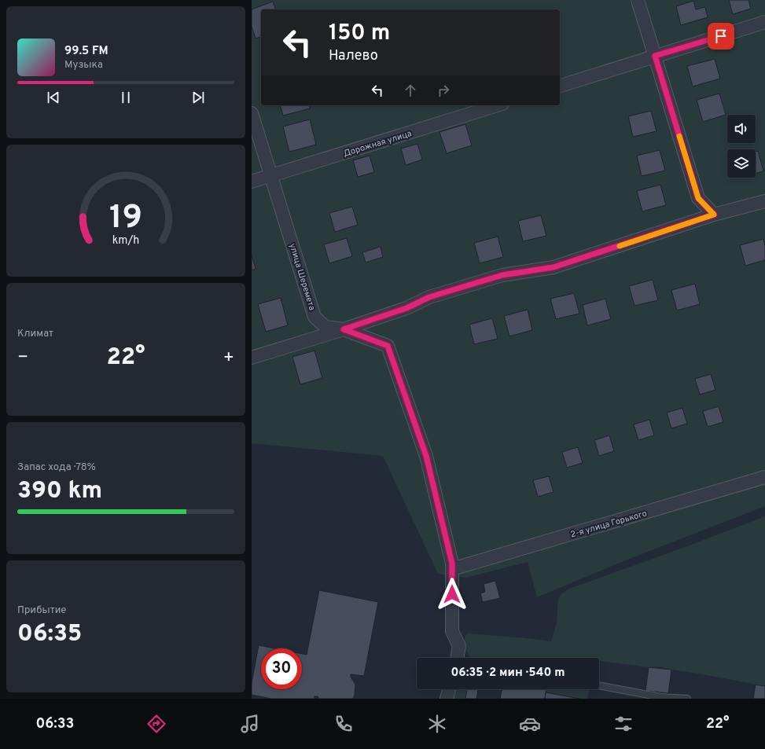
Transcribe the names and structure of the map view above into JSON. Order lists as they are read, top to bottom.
{
  "streets": {
    "street": ["Дорожная улица", "улица Шеремета", "2-я улица Горького"]
  },
  "crossings": [
    ["Дорожная улица", "улица Шеремета"]
  ],
  "page": {
    "turn": ["150 m", "Налево"],
    "song": ["99.5 FM", "Музыка"],
    "tile": [
      "Климат",
      ["Запас хода · 78%", "390 km"],
      ["Прибытие", "06:35"]
    ],
    "heat": ["−", "22°", "+"],
    "limit": "30",
    "trip": "06:35 · 2 мин · 540 m",
    "tabs": ["06:33", "22°"],
    "gauge": ["19", "km/h"]
  }
}
